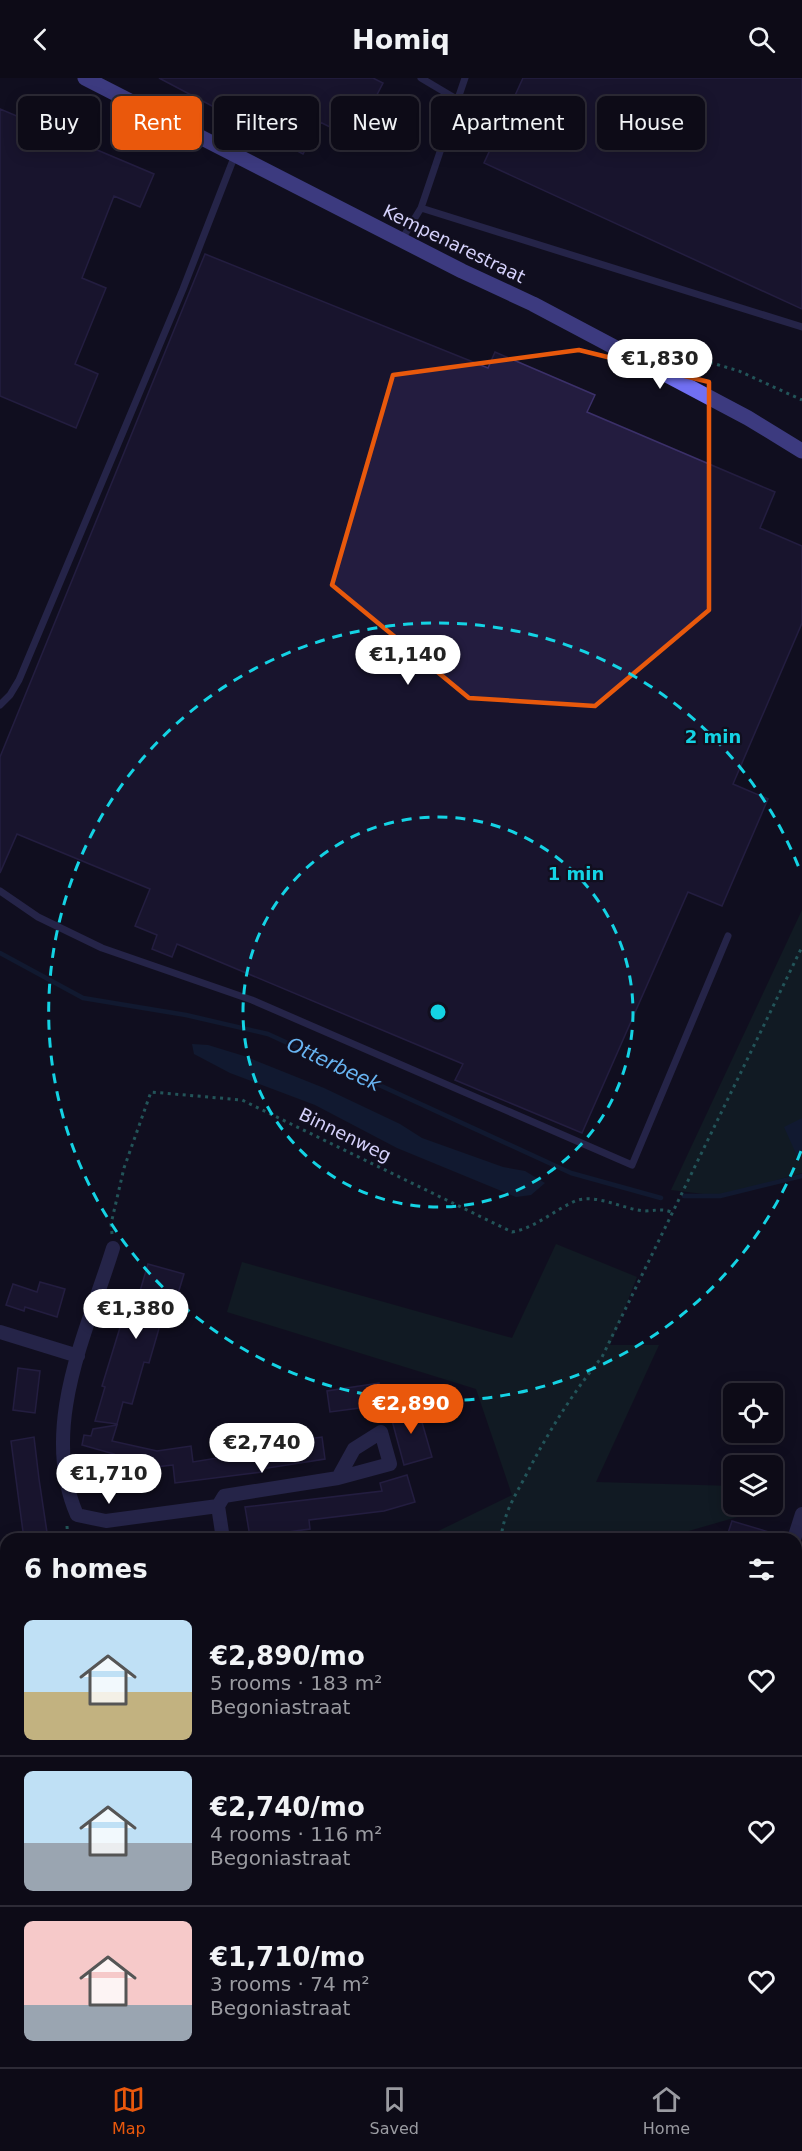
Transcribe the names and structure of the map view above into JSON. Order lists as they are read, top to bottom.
{
  "streets": {
    "street": ["Kempenarestraat"],
    "path": ["Binnenweg"]
  },
  "water": ["Otterbeek"],
  "page": {
    "header": "Homiq",
    "chip": [
      "Buy",
      "Rent",
      "Filters",
      "New",
      "Apartment",
      "House"
    ],
    "price": [
      "€1,830",
      "€1,140",
      "€1,380",
      "€2,890",
      "€2,740",
      "€1,710"
    ],
    "heading": "6 homes",
    "list": [
      {
        "name": "€2,890/mo",
        "note": "5 rooms · 183 m² · Begoniastraat"
      },
      {
        "name": "€2,740/mo",
        "note": "4 rooms · 116 m² · Begoniastraat"
      },
      {
        "name": "€1,710/mo",
        "note": "3 rooms · 74 m² · Begoniastraat"
      }
    ],
    "tabs": ["Map", "Saved", "Home"]
  },
  "rings": ["2 min", "1 min"]
}
